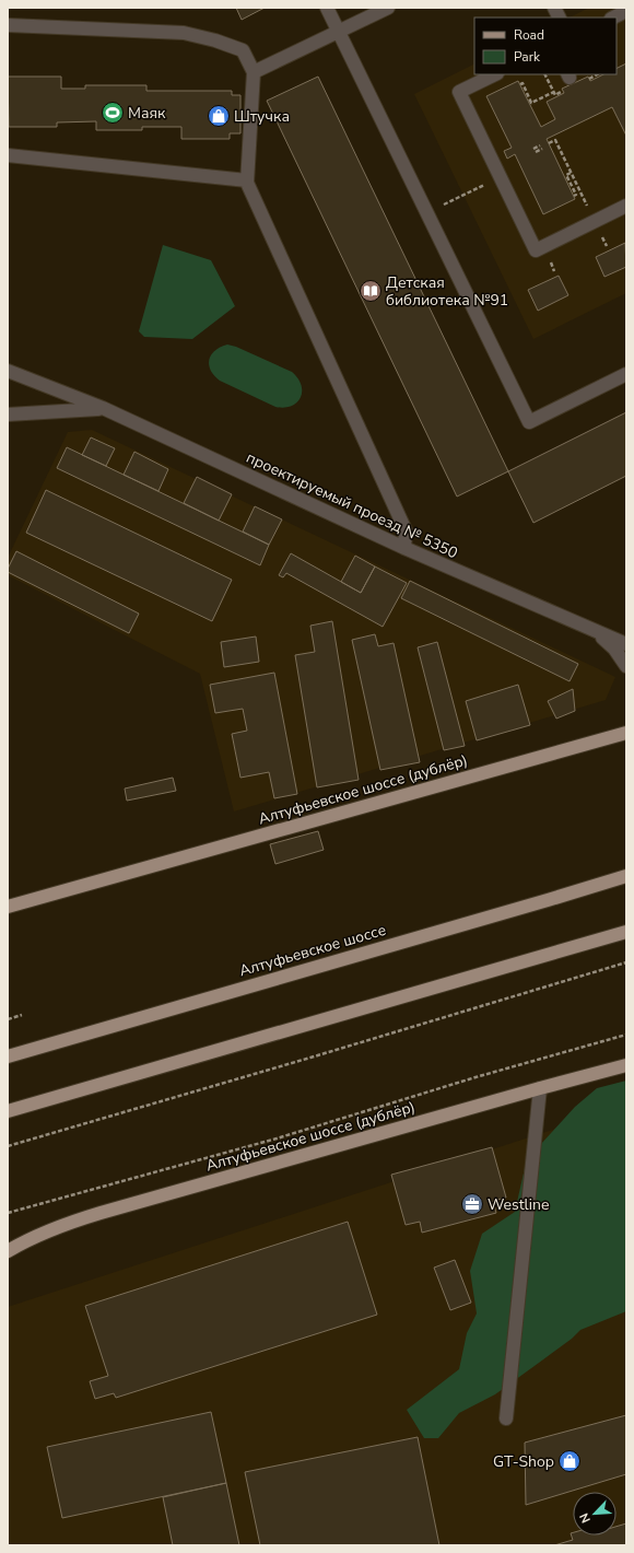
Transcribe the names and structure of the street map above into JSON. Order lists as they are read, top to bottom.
{
  "streets": {
    "main road": ["Алтуфьевское шоссе (дублёр)", "Алтуфьевское шоссе"],
    "street": ["проектируемый проезд № 5350"]
  },
  "places": {
    "sports": ["Маяк"],
    "shop": ["Штучка", "GT-Shop"],
    "library": ["Детская библиотека №91"],
    "office": ["Westline"]
  },
  "legend": ["Road", "Park"],
  "north": "bottom left"
}
